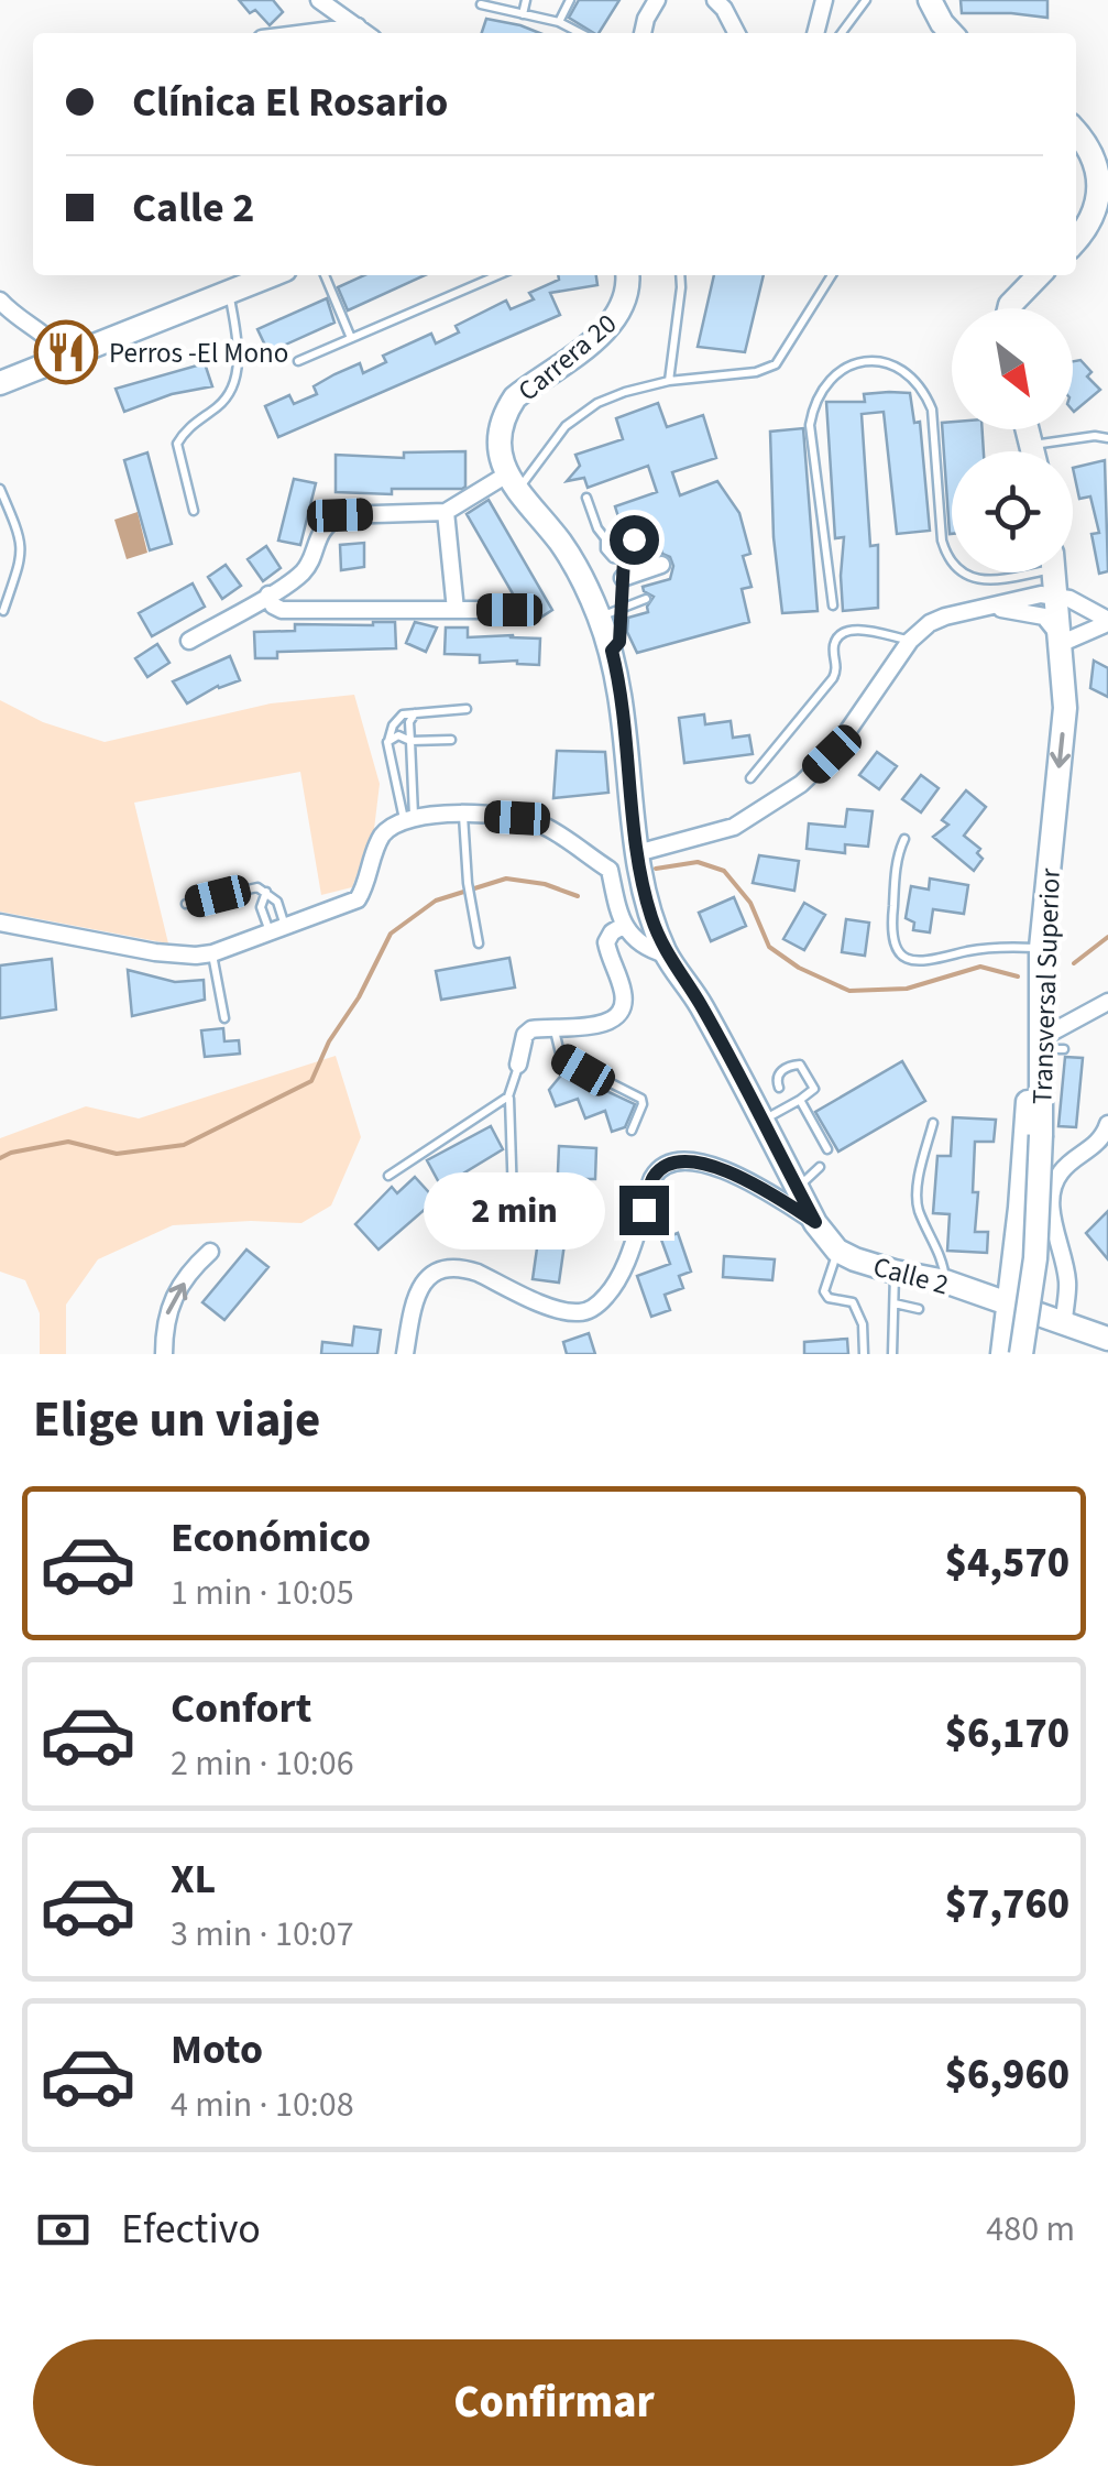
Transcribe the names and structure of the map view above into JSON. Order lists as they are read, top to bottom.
{
  "streets": {
    "street": ["Carrera 20", "Transversal Superior", "Calle 2"]
  },
  "one_way": ["Transversal Superior"],
  "places": {
    "restaurant": ["Perros -El Mono"]
  },
  "north": "bottom right",
  "page": {
    "banner": ["Clínica El Rosario", "Calle 2"],
    "bubble": "2 min",
    "heading": "Elige un viaje",
    "list": [
      {
        "name": "Económico",
        "note": "1 min · 10:05",
        "value": "$4,570"
      },
      {
        "name": "Confort",
        "note": "2 min · 10:06",
        "value": "$6,170"
      },
      {
        "name": "XL",
        "note": "3 min · 10:07",
        "value": "$7,760"
      },
      {
        "name": "Moto",
        "note": "4 min · 10:08",
        "value": "$6,960"
      }
    ],
    "pay": ["Efectivo", "480 m"],
    "buttons": "Confirmar"
  }
}
